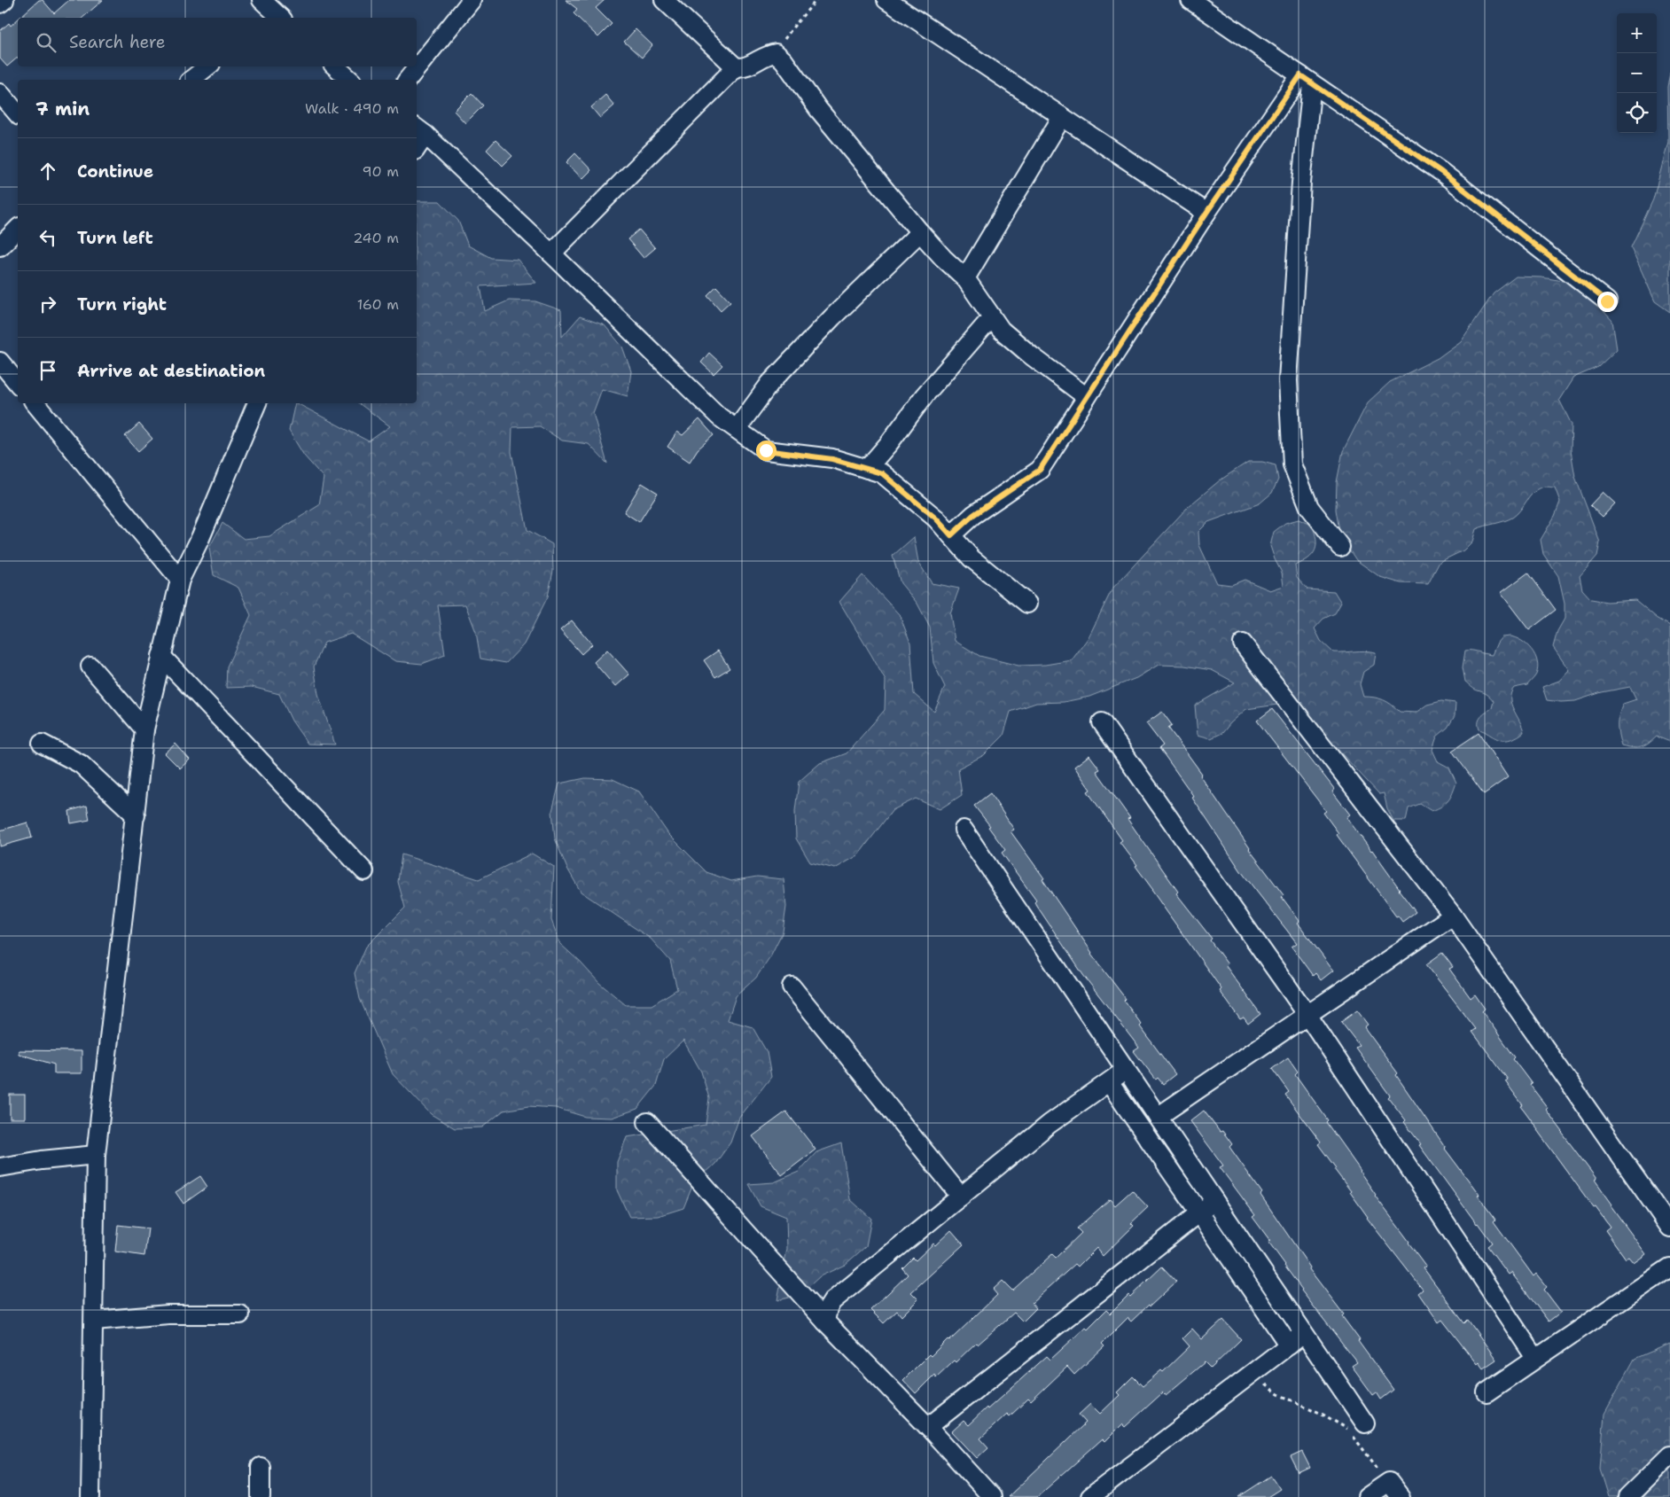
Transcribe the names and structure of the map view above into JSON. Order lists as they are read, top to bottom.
{
  "page": {
    "map_buttons": ["+", "−"],
    "search": "Search here",
    "heading": ["7 min", "Walk · 490 m"],
    "list": [
      ["Continue", "90 m"],
      ["Turn left", "240 m"],
      ["Turn right", "160 m"],
      "Arrive at destination"
    ]
  }
}
